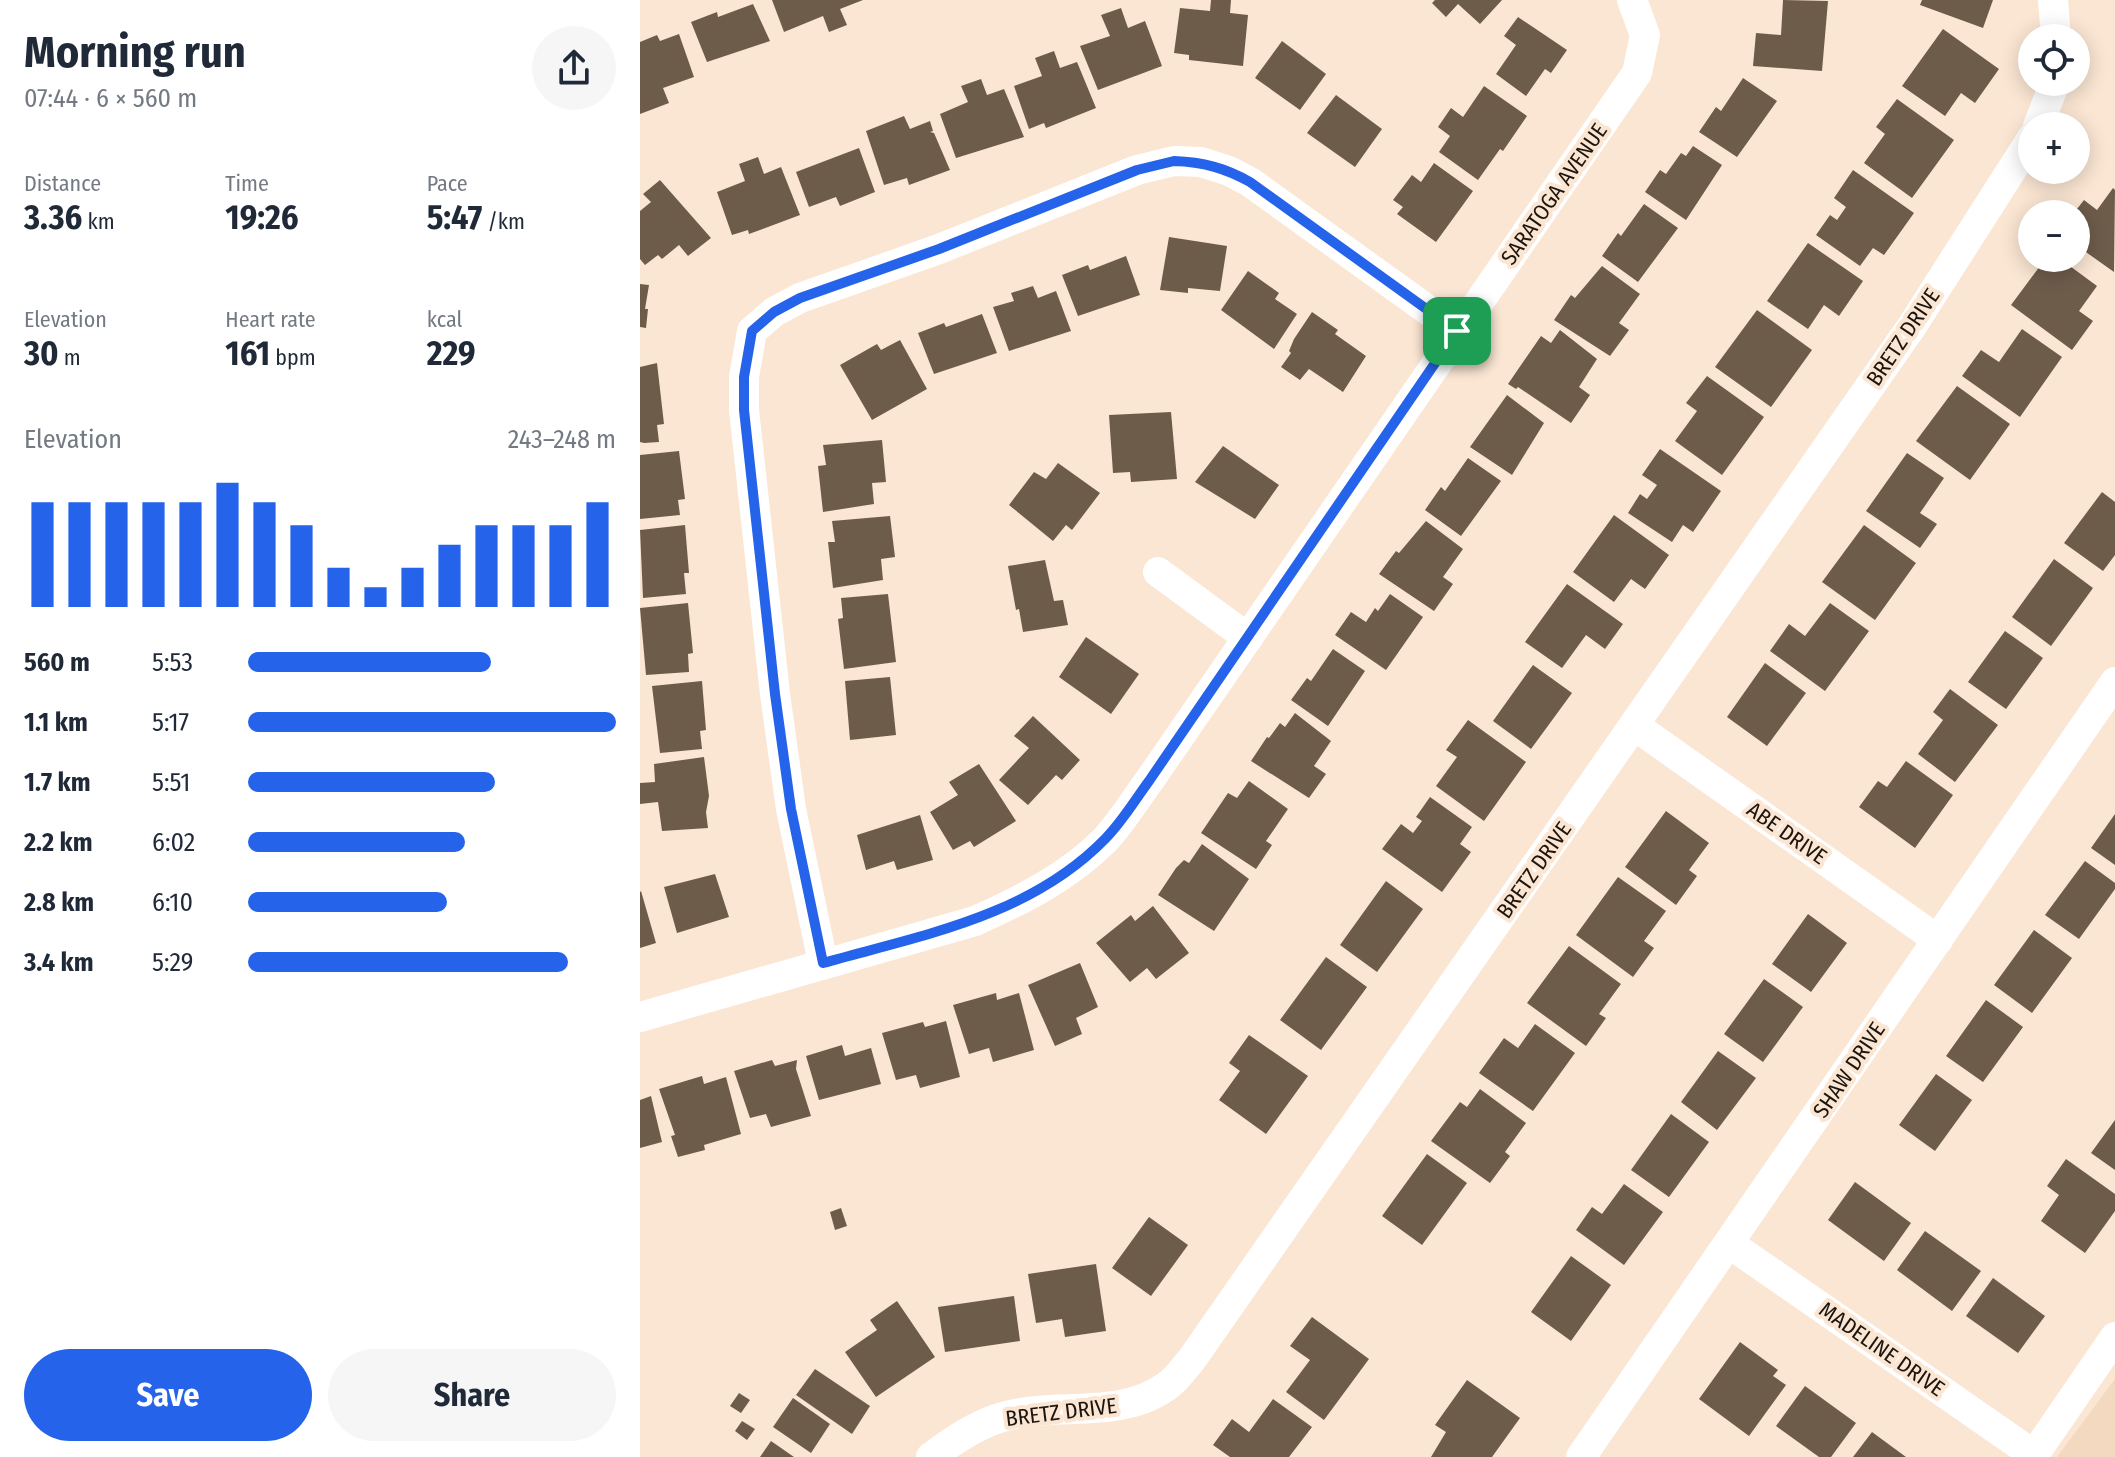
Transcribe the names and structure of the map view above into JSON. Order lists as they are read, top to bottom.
{
  "streets": {
    "street": [
      "SARATOGA AVENUE",
      "BRETZ DRIVE",
      "ABE DRIVE",
      "SHAW DRIVE",
      "MADELINE DRIVE"
    ]
  },
  "crossings": [
    ["BRETZ DRIVE", "ABE DRIVE"],
    ["ABE DRIVE", "SHAW DRIVE"],
    ["SHAW DRIVE", "MADELINE DRIVE"]
  ],
  "page": {
    "heading": ["Morning run", "07:44 · 6 × 560 m"],
    "map_buttons": ["+", "−"],
    "stats": [
      ["Distance", "3.36 km"],
      ["Time", "19:26"],
      ["Pace", "5:47 /km"],
      ["Elevation", "30 m"],
      ["Heart rate", "161 bpm"],
      ["kcal", "229"]
    ],
    "chart": ["Elevation", "243–248 m"],
    "list": [
      {
        "name": "560 m",
        "note": "5:53"
      },
      {
        "name": "1.1 km",
        "note": "5:17"
      },
      {
        "name": "1.7 km",
        "note": "5:51"
      },
      {
        "name": "2.2 km",
        "note": "6:02"
      },
      {
        "name": "2.8 km",
        "note": "6:10"
      },
      {
        "name": "3.4 km",
        "note": "5:29"
      }
    ],
    "buttons": ["Save", "Share"]
  }
}
